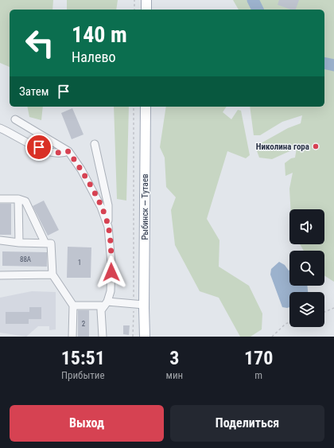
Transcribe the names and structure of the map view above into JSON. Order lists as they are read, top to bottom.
{
  "streets": {
    "main road": ["Рыбинск — Тутаев"]
  },
  "places": ["Николина гора"],
  "house_numbers": ["88А", "1", "2"],
  "page": {
    "turn": ["140 m", "Налево"],
    "then": "Затем",
    "eta": [
      "15:51",
      "Прибытие",
      "3",
      "мин",
      "170",
      "m"
    ],
    "buttons": ["Выход", "Поделиться"]
  }
}
